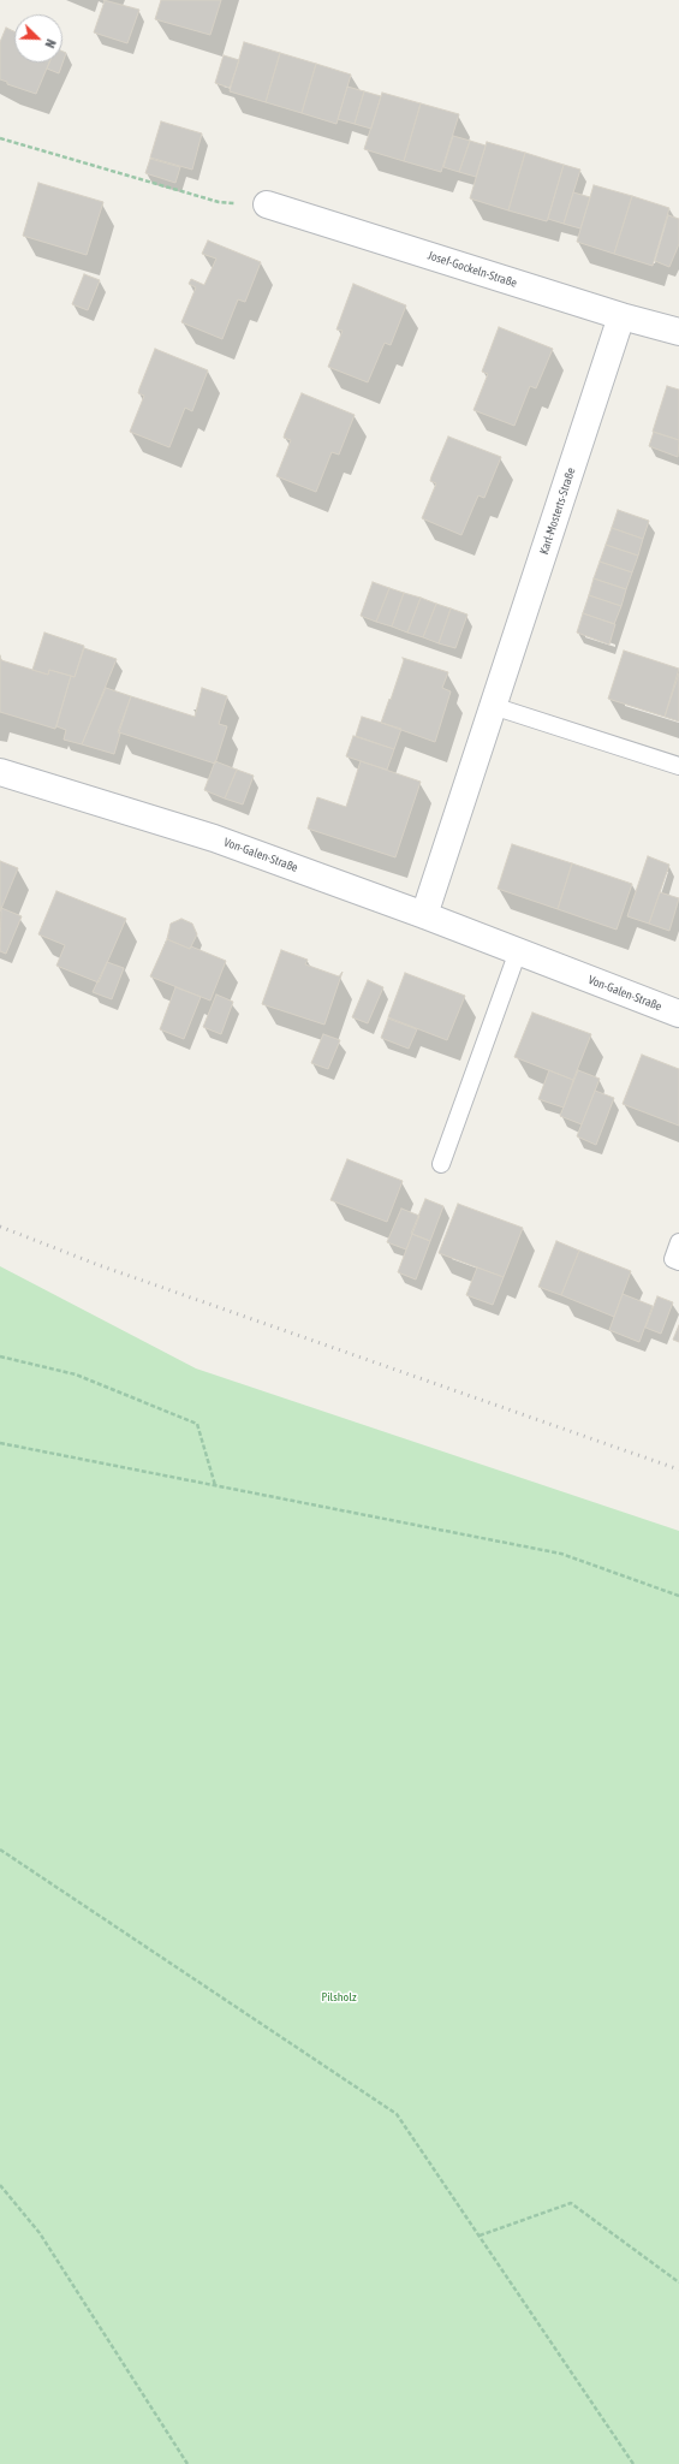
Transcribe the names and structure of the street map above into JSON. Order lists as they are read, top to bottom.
{
  "streets": {
    "street": ["Josef-Gockeln-Straße", "Karl-Mosterts-Straße", "Von-Galen-Straße"]
  },
  "crossings": [
    ["Josef-Gockeln-Straße", "Karl-Mosterts-Straße"],
    ["Karl-Mosterts-Straße", "Von-Galen-Straße"]
  ],
  "parks": ["Pilsholz"],
  "north": "bottom right"
}
